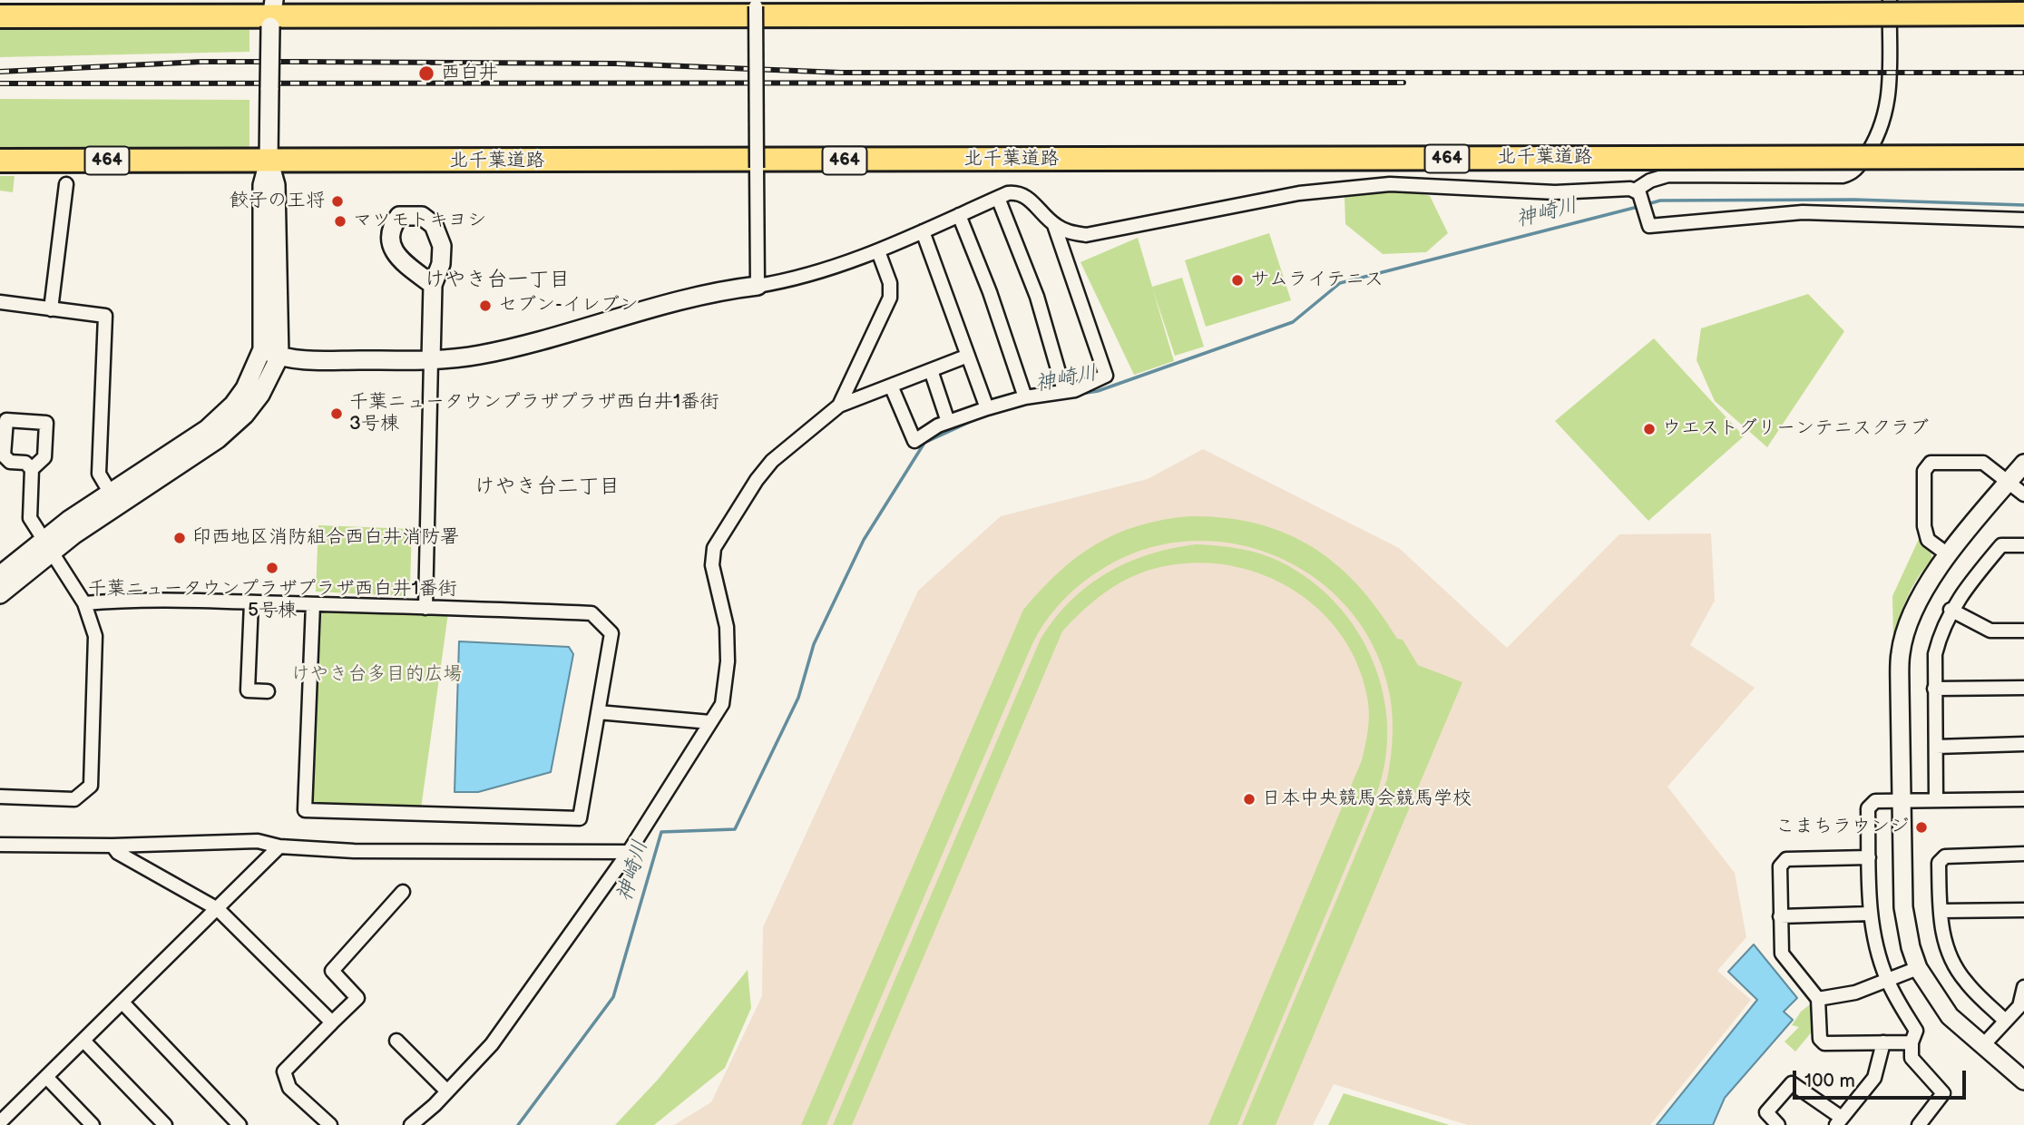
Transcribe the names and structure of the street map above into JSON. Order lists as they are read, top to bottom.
{
  "streets": {
    "highway": ["北千葉道路", "464"]
  },
  "districts": ["けやき台一丁目", "けやき台二丁目"],
  "water": ["神崎川"],
  "parks": ["けやき台多目的広場"],
  "places": [
    "西白井",
    "餃子の王将",
    "マツモトキヨシ",
    "サムライテニス",
    "セブン-イレブン",
    "千葉ニュータウンプラザプラザ西白井1番街 3号棟",
    "ウエストグリーンテニスクラブ",
    "印西地区消防組合西白井消防署",
    "千葉ニュータウンプラザプラザ西白井1番街 5号棟",
    "日本中央競馬会競馬学校",
    "こまちラウンジ"
  ],
  "scale_bar": "100 m"
}
